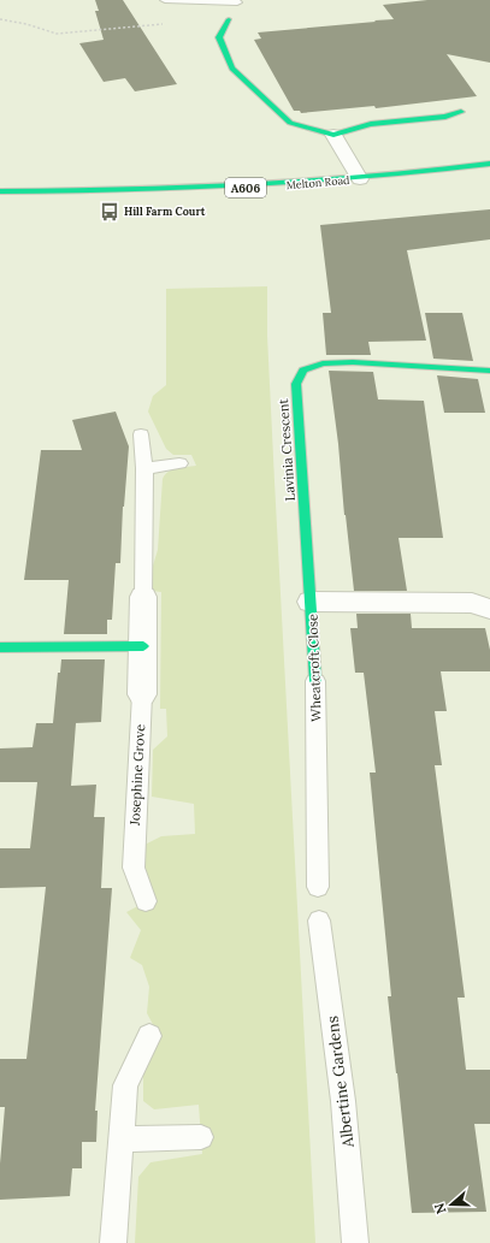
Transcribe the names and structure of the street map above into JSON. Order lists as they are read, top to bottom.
{
  "streets": {
    "street": [
      "Melton Road",
      "A606",
      "Lavinia Crescent",
      "Wheatcroft Close",
      "Josephine Grove"
    ],
    "lane": ["Albertine Gardens"]
  },
  "crossings": [
    ["Lavinia Crescent", "Wheatcroft Close"]
  ],
  "places": {
    "bus stop": ["Hill Farm Court"]
  },
  "north": "left"
}
